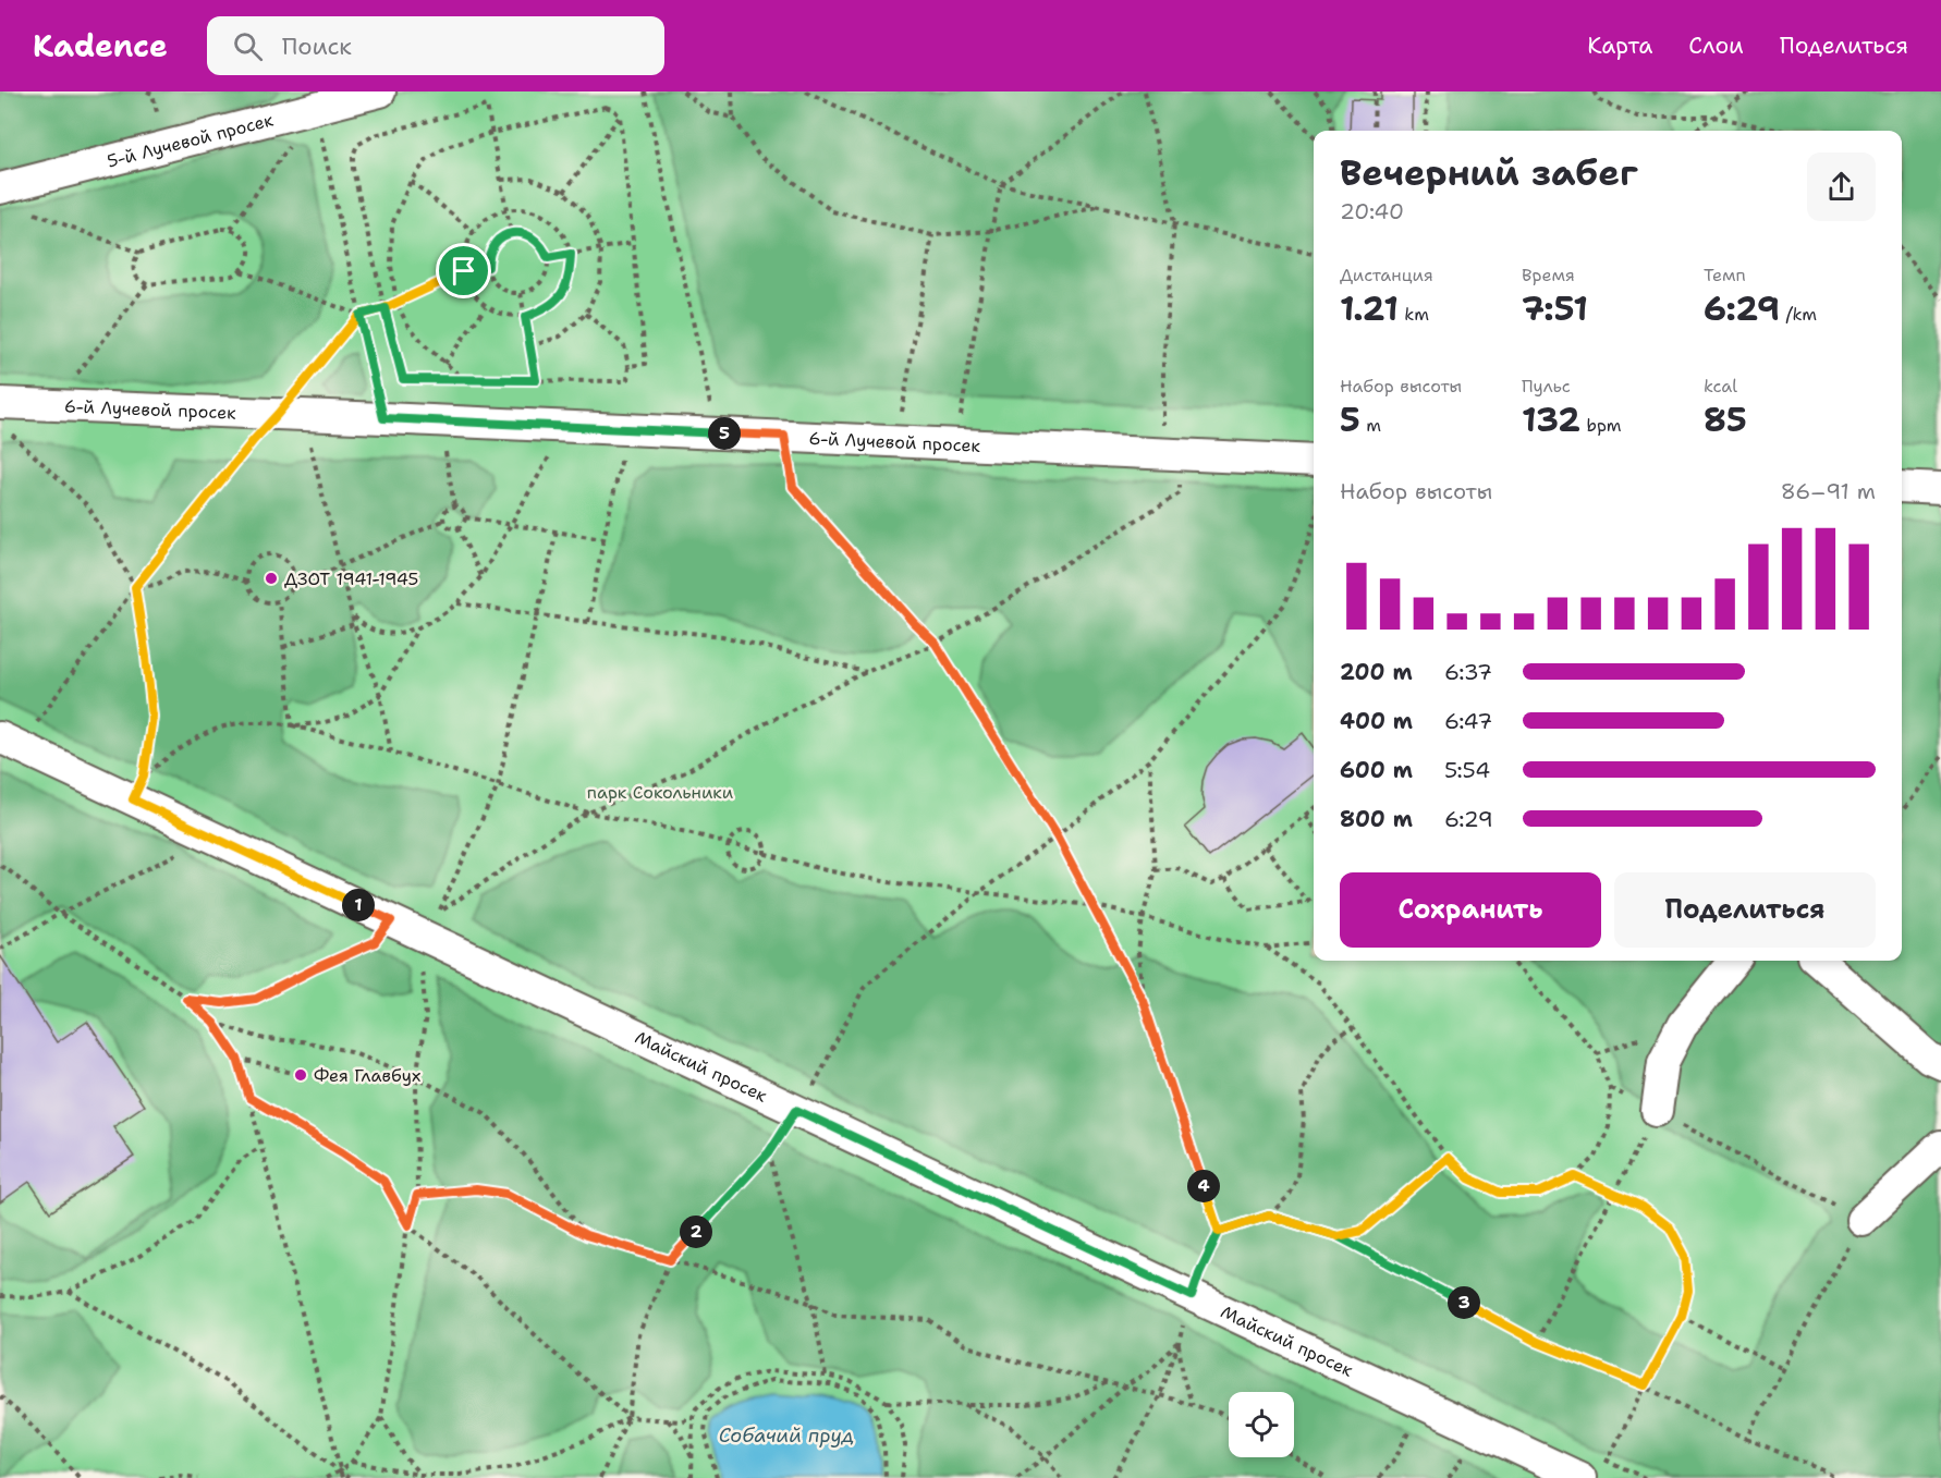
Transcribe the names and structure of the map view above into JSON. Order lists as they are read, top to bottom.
{
  "streets": {
    "street": ["5-й Лучевой просек", "6-й Лучевой просек", "Майский просек"]
  },
  "water": ["Собачий пруд"],
  "parks": ["парк Сокольники"],
  "places": ["ДЗОТ 1941-1945", "Фея Главбух"],
  "page": {
    "header": "Kadence",
    "search": "Поиск",
    "nav": ["Карта", "Слои", "Поделиться"],
    "heading": ["Вечерний забег", "20:40"],
    "stats": [
      ["Дистанция", "1.21 km"],
      ["Время", "7:51"],
      ["Темп", "6:29 /km"],
      ["Набор высоты", "5 m"],
      ["Пульс", "132 bpm"],
      ["kcal", "85"]
    ],
    "pins": [
      "5",
      "1",
      "4",
      "2",
      "3"
    ],
    "chart": ["Набор высоты", "86–91 m"],
    "list": [
      {
        "name": "200 m",
        "note": "6:37"
      },
      {
        "name": "400 m",
        "note": "6:47"
      },
      {
        "name": "600 m",
        "note": "5:54"
      },
      {
        "name": "800 m",
        "note": "6:29"
      }
    ],
    "buttons": ["Сохранить", "Поделиться"]
  }
}
